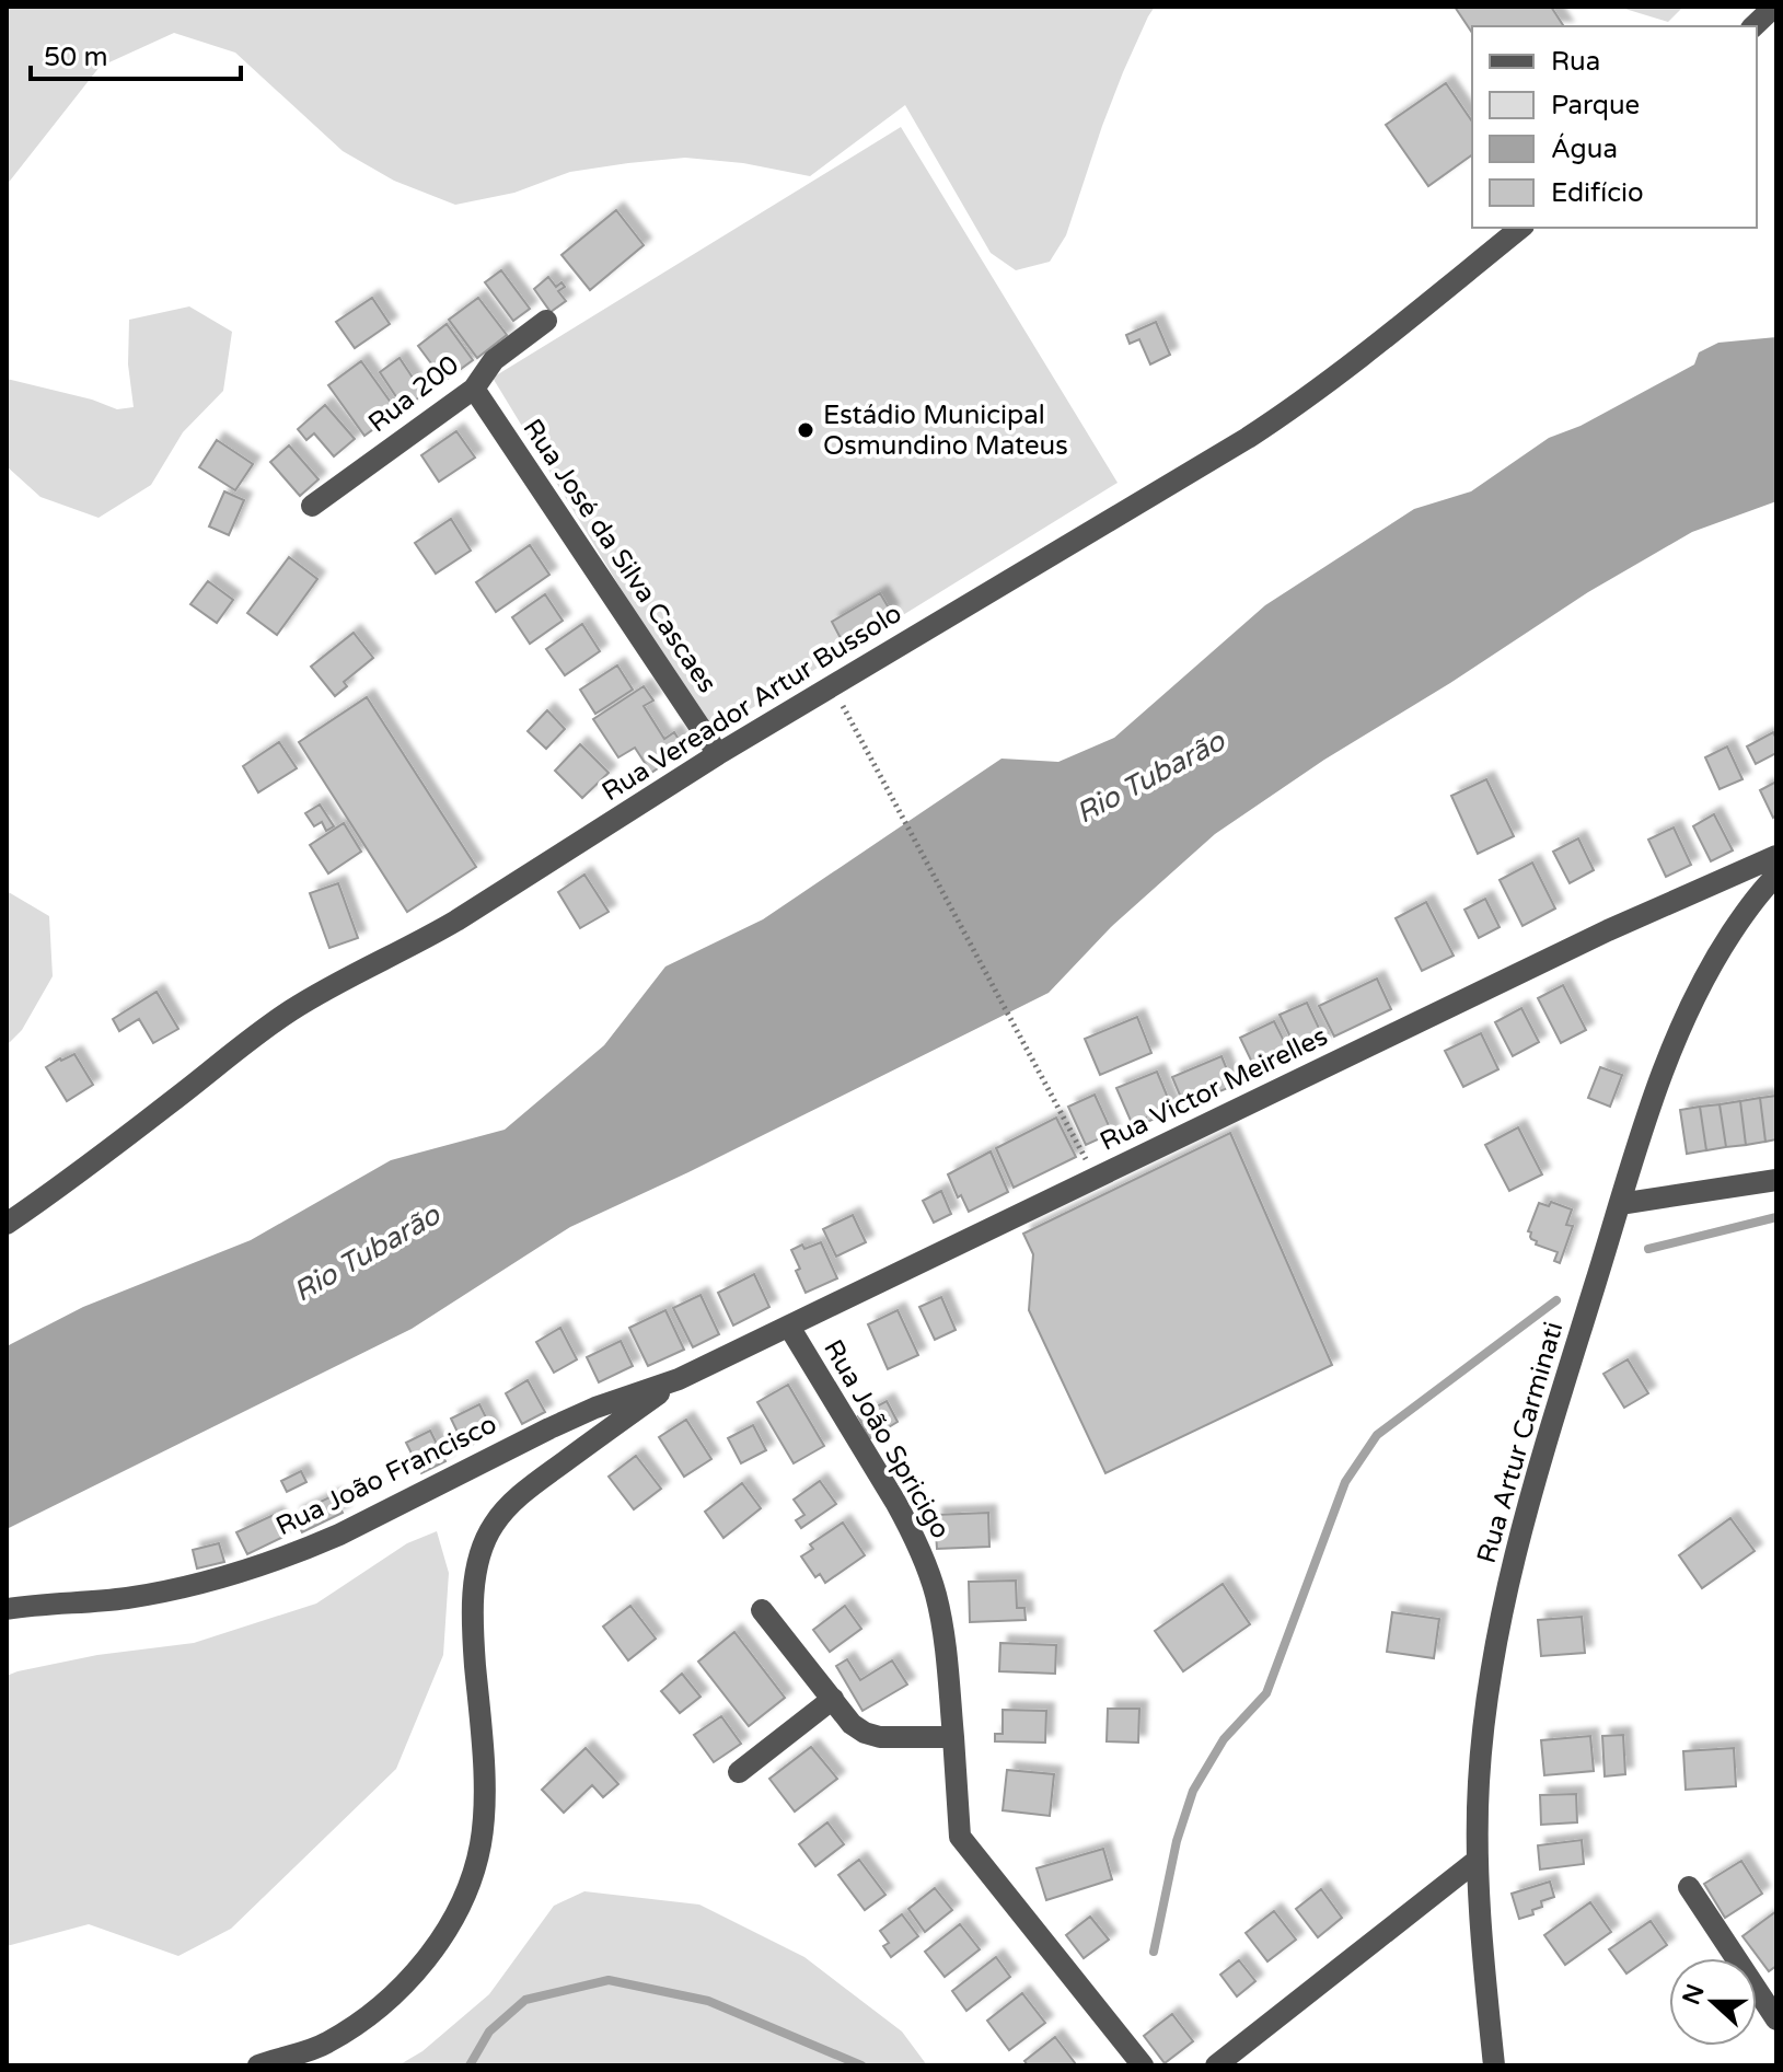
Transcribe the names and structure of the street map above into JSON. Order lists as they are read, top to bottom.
{
  "streets": {
    "street": [
      "Rua 200",
      "Rua José da Silva Cascaes",
      "Rua Vereador Artur Bussolo",
      "Rua Victor Meirelles",
      "Rua João Spricigo",
      "Rua Artur Carminati",
      "Rua João Francisco"
    ]
  },
  "crossings": [
    ["Rua 200", "Rua José da Silva Cascaes"],
    ["Rua José da Silva Cascaes", "Rua Vereador Artur Bussolo"],
    ["Rua Victor Meirelles", "Rua João Spricigo"],
    ["Rua Victor Meirelles", "Rua João Francisco"]
  ],
  "water": ["Rio Tubarão"],
  "places": ["Estádio Municipal Osmundino Mateus"],
  "legend": [
    "Rua",
    "Parque",
    "Água",
    "Edifício"
  ],
  "scale_bar": "50 m",
  "north": "left"
}
